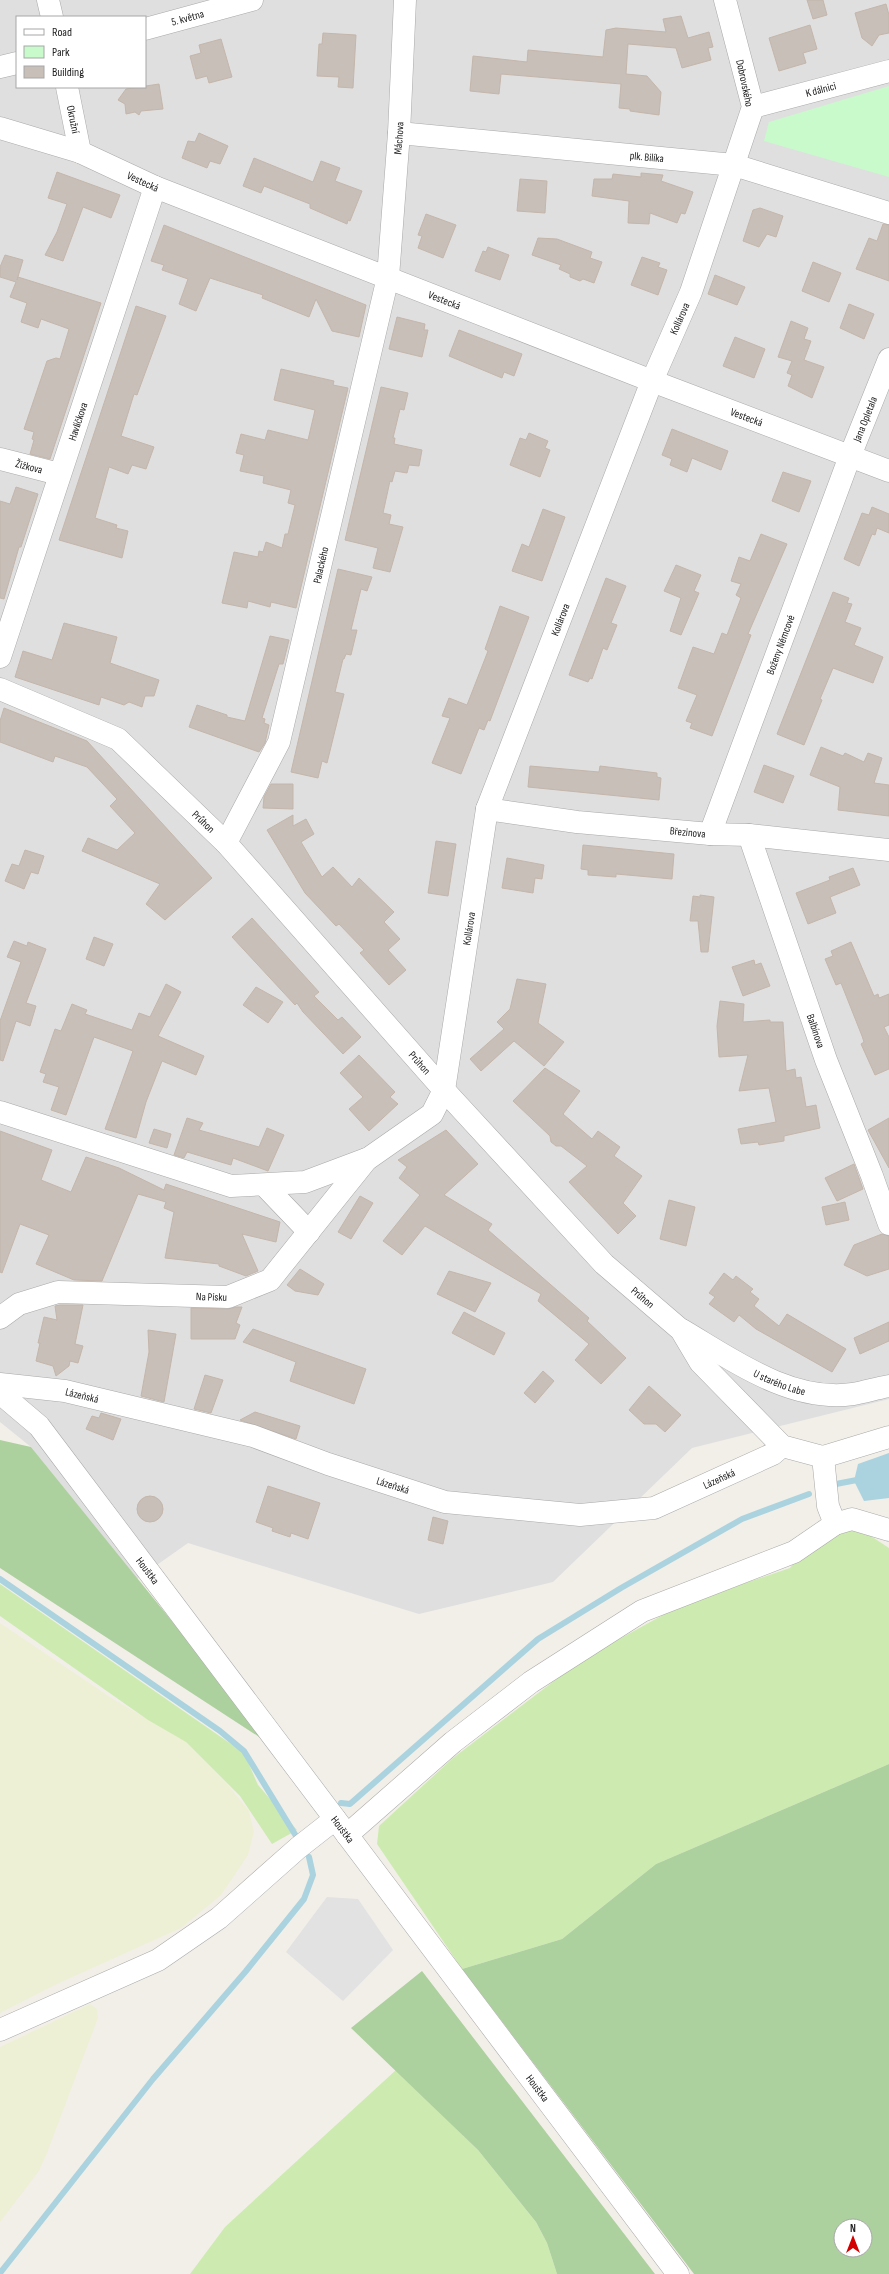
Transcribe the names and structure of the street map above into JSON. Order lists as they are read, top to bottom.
{
  "streets": {
    "street": [
      "5. května",
      "Dobrovského",
      "K dálnici",
      "Okružní",
      "Máchova",
      "plk. Bilíka",
      "Vestecká",
      "Kollárova",
      "Jana Opletala",
      "Havlíčkova",
      "Žižkova",
      "Palackého",
      "Boženy Němcové",
      "Průhon",
      "Březinova",
      "Balbínova",
      "Na Písku",
      "U starého Labe",
      "Lázeňská",
      "Houštka"
    ]
  },
  "crossings": [
    ["Dobrovského", "K dálnici"],
    ["Dobrovského", "plk. Bilíka"],
    ["Dobrovského", "Kollárova"],
    ["Okružní", "Vestecká"],
    ["Máchova", "plk. Bilíka"],
    ["Máchova", "Vestecká"],
    ["Máchova", "Palackého"],
    ["plk. Bilíka", "Kollárova"],
    ["Vestecká", "Kollárova"],
    ["Vestecká", "Jana Opletala"],
    ["Vestecká", "Havlíčkova"],
    ["Vestecká", "Palackého"],
    ["Vestecká", "Boženy Němcové"],
    ["Kollárova", "Průhon"],
    ["Kollárova", "Březinova"],
    ["Kollárova", "Na Písku"],
    ["Jana Opletala", "Boženy Němcové"],
    ["Havlíčkova", "Žižkova"],
    ["Palackého", "Průhon"],
    ["Boženy Němcové", "Březinova"],
    ["Průhon", "Na Písku"],
    ["Průhon", "U starého Labe"],
    ["Průhon", "Lázeňská"],
    ["Březinova", "Balbínova"]
  ],
  "legend": ["Road", "Park", "Building"],
  "north": "top"
}
